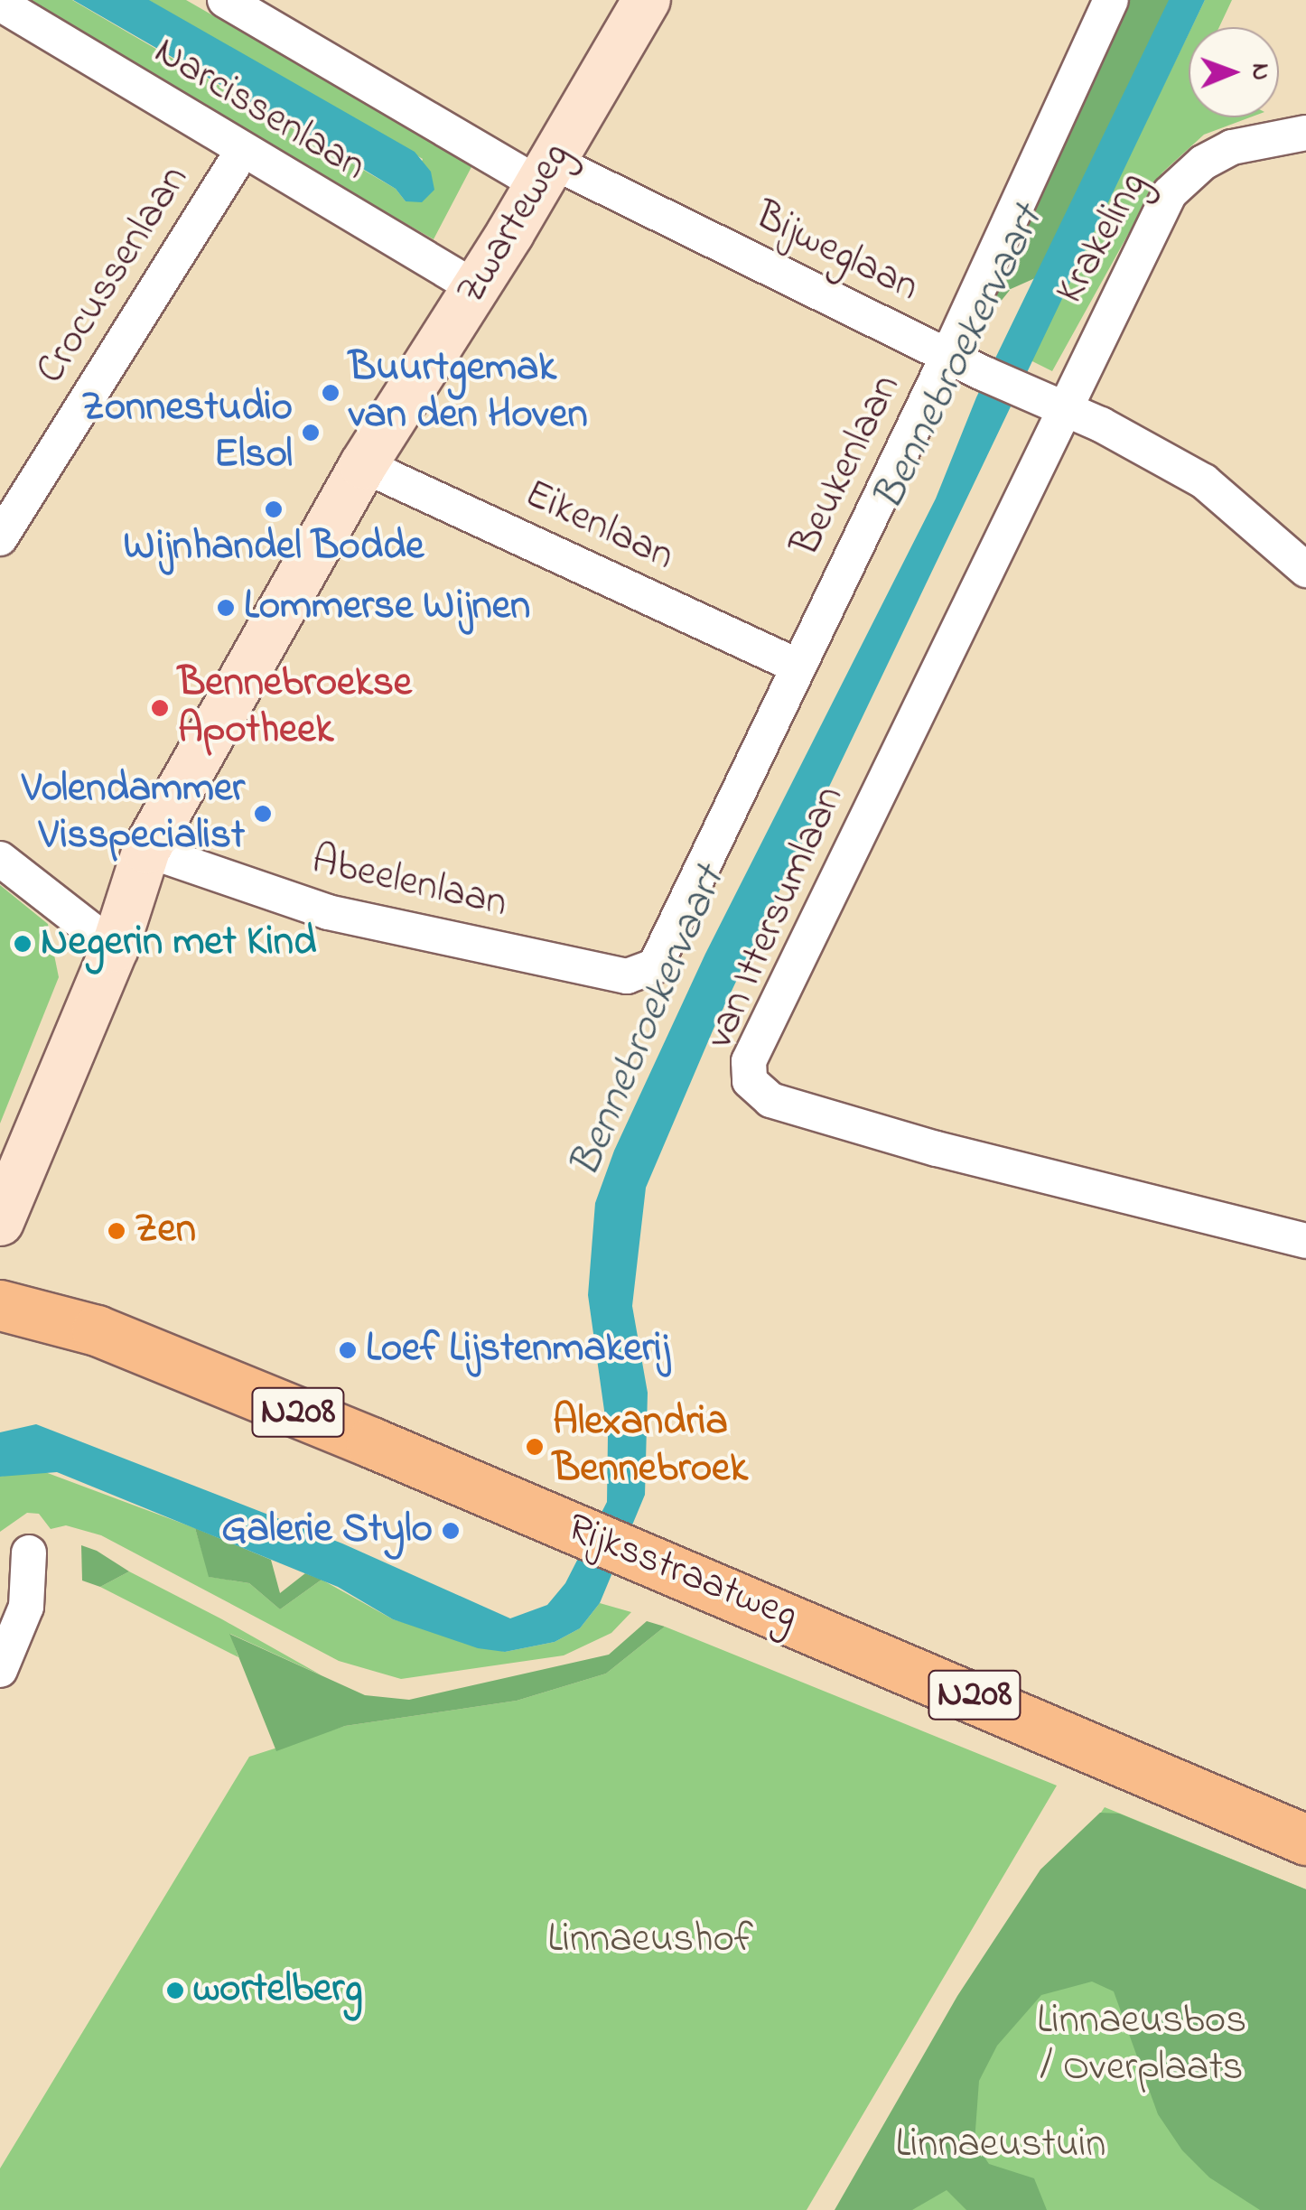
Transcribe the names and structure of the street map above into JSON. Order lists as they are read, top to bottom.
{
  "streets": {
    "main road": ["Zwarteweg", "N208", "Rijksstraatweg"],
    "street": [
      "Narcissenlaan",
      "Krakeling",
      "Bijweglaan",
      "Crocussenlaan",
      "Beukenlaan",
      "Eikenlaan",
      "Abeelenlaan",
      "van Ittersumlaan"
    ]
  },
  "crossings": [
    ["Narcissenlaan", "Zwarteweg"],
    ["Narcissenlaan", "Bijweglaan"],
    ["Narcissenlaan", "Crocussenlaan"],
    ["Zwarteweg", "Bijweglaan"],
    ["Zwarteweg", "Eikenlaan"],
    ["Zwarteweg", "Abeelenlaan"],
    ["Krakeling", "Bijweglaan"],
    ["Krakeling", "van Ittersumlaan"],
    ["Bijweglaan", "Beukenlaan"],
    ["Bijweglaan", "van Ittersumlaan"],
    ["Beukenlaan", "Eikenlaan"],
    ["Beukenlaan", "Abeelenlaan"]
  ],
  "water": ["Bennebroekervaart"],
  "parks": ["Linnaeushof", "Linnaeusbos / Overplaats", "Linnaeustuin"],
  "places": [
    "Buurtgemak van den Hoven",
    "Zonnestudio Elsol",
    "Wijnhandel Bodde",
    "Lommerse Wijnen",
    "Bennebroekse Apotheek",
    "Volendammer Visspecialist",
    "Negerin met Kind",
    "Zen",
    "Loef Lijstenmakerij",
    "Alexandria Bennebroek",
    "Galerie Stylo",
    "wortelberg"
  ],
  "north": "right"
}
